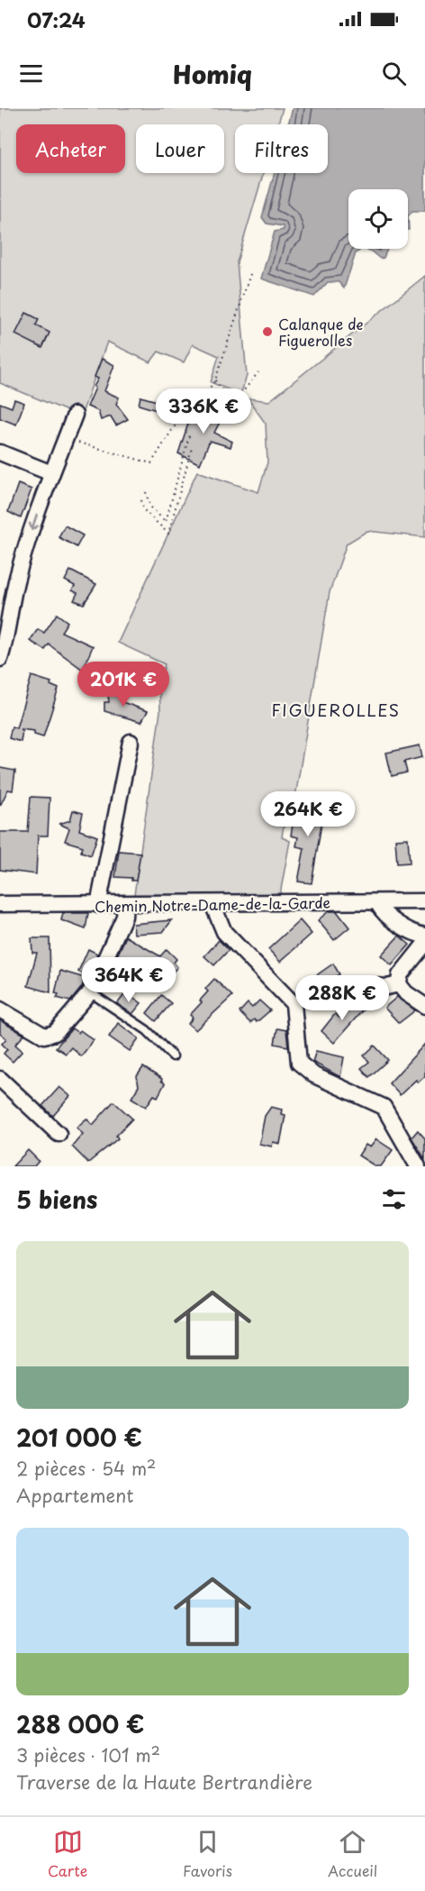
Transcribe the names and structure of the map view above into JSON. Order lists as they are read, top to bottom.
{
  "streets": {
    "street": ["Chemin Notre-Dame-de-la-Garde"]
  },
  "districts": ["FIGUEROLLES"],
  "places": ["Calanque de Figuerolles"],
  "page": {
    "status": "07:24",
    "header": "Homiq",
    "chip": ["Acheter", "Louer", "Filtres"],
    "price": [
      "336K €",
      "201K €",
      "264K €",
      "364K €",
      "288K €"
    ],
    "heading": "5 biens",
    "list": [
      {
        "name": "201 000 €",
        "note": "2 pièces · 54 m² · Appartement"
      },
      {
        "name": "288 000 €",
        "note": "3 pièces · 101 m² · Traverse de la Haute Bertrandière"
      }
    ],
    "tabs": ["Carte", "Favoris", "Accueil"]
  }
}
